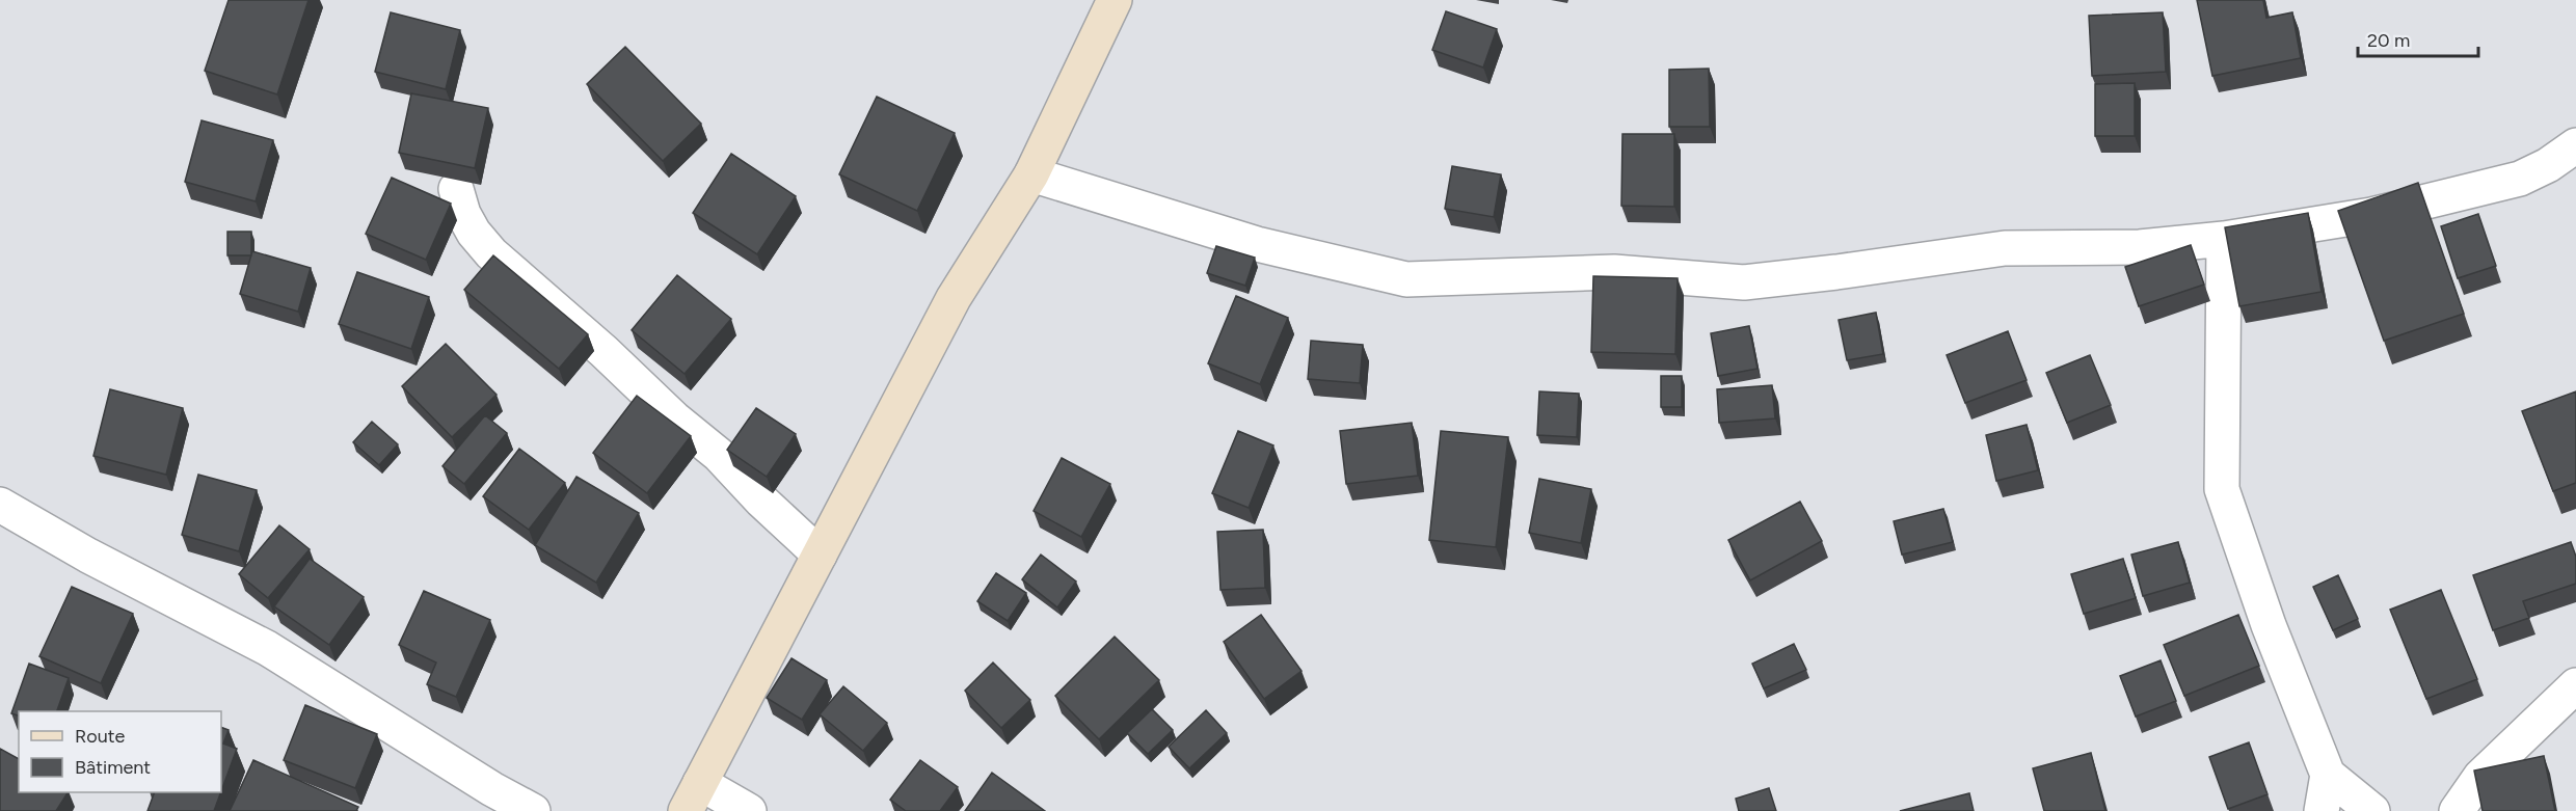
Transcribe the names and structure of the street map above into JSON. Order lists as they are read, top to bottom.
{
  "legend": ["Route", "Bâtiment"],
  "scale_bar": "20 m"
}
